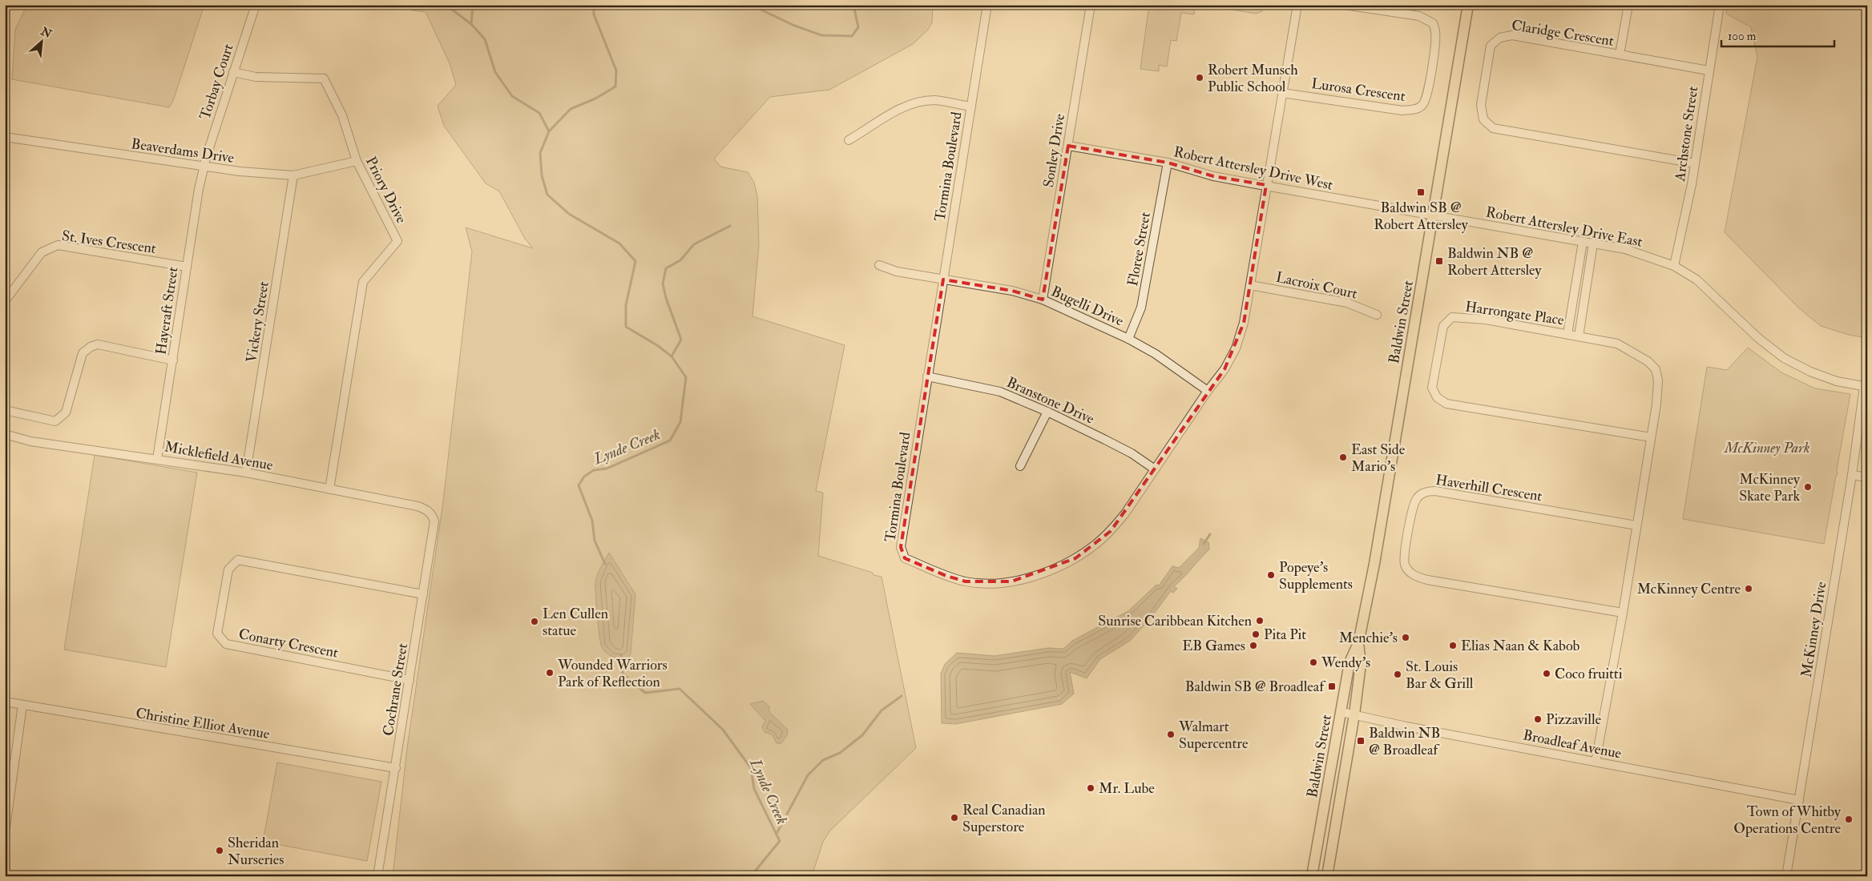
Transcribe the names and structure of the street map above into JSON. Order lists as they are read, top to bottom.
{
  "streets": {
    "main road": ["Baldwin Street"],
    "street": [
      "Claridge Crescent",
      "Torbay Court",
      "Lurosa Crescent",
      "Archstone Street",
      "Beaverdams Drive",
      "Sonley Drive",
      "Tormina Boulevard",
      "Robert Attersley Drive West",
      "Priory Drive",
      "Robert Attersley Drive East",
      "St. Ives Crescent",
      "Floree Street",
      "Lacroix Court",
      "Bugelli Drive",
      "Hayeraft Street",
      "Harrongate Place",
      "Vickery Street",
      "Branstone Drive",
      "Micklefield Avenue",
      "Haverhill Crescent",
      "McKinney Drive",
      "Conarty Crescent",
      "Cochrane Street",
      "Christine Elliot Avenue",
      "Broadleaf Avenue"
    ]
  },
  "crossings": [
    ["Claridge Crescent", "Archstone Street"],
    ["Torbay Court", "Beaverdams Drive"],
    ["Torbay Court", "Priory Drive"],
    ["Torbay Court", "Hayeraft Street"],
    ["Lurosa Crescent", "Tormina Boulevard"],
    ["Archstone Street", "Robert Attersley Drive East"],
    ["Beaverdams Drive", "Priory Drive"],
    ["Beaverdams Drive", "Hayeraft Street"],
    ["Beaverdams Drive", "Vickery Street"],
    ["Sonley Drive", "Robert Attersley Drive West"],
    ["Sonley Drive", "Bugelli Drive"],
    ["Tormina Boulevard", "Robert Attersley Drive West"],
    ["Tormina Boulevard", "Lacroix Court"],
    ["Tormina Boulevard", "Bugelli Drive"],
    ["Tormina Boulevard", "Branstone Drive"],
    ["Robert Attersley Drive West", "Robert Attersley Drive East"],
    ["Robert Attersley Drive West", "Floree Street"],
    ["Robert Attersley Drive West", "Baldwin Street"],
    ["Priory Drive", "Micklefield Avenue"],
    ["Robert Attersley Drive East", "Baldwin Street"],
    ["Robert Attersley Drive East", "McKinney Drive"],
    ["St. Ives Crescent", "Hayeraft Street"],
    ["Floree Street", "Bugelli Drive"],
    ["Hayeraft Street", "Micklefield Avenue"],
    ["Harrongate Place", "Haverhill Crescent"],
    ["Harrongate Place", "Broadleaf Avenue"],
    ["Vickery Street", "Micklefield Avenue"],
    ["Baldwin Street", "Broadleaf Avenue"],
    ["Micklefield Avenue", "Cochrane Street"],
    ["McKinney Drive", "Broadleaf Avenue"],
    ["Conarty Crescent", "Cochrane Street"],
    ["Cochrane Street", "Christine Elliot Avenue"]
  ],
  "water": ["Lynde Creek"],
  "parks": ["McKinney Park"],
  "places": {
    "other": [
      "Robert Munsch Public School",
      "East Side Mario's",
      "McKinney Skate Park",
      "Popeye's Supplements",
      "McKinney Centre",
      "Sunrise Caribbean Kitchen",
      "Len Cullen statue",
      "Pita Pit",
      "Menchie's",
      "EB Games",
      "Elias Naan & Kabob",
      "Wendy's",
      "Wounded Warriors Park of Reflection",
      "Coco fruitti",
      "St. Louis Bar & Grill",
      "Pizzaville",
      "Walmart Supercentre",
      "Mr. Lube",
      "Real Canadian Superstore",
      "Town of Whitby Operations Centre",
      "Sheridan Nurseries"
    ],
    "transit": [
      "Baldwin SB @ Robert Attersley",
      "Baldwin NB @ Robert Attersley",
      "Baldwin SB @ Broadleaf",
      "Baldwin NB @ Broadleaf"
    ]
  },
  "scale_bar": "100 m",
  "north": "top right"
}
